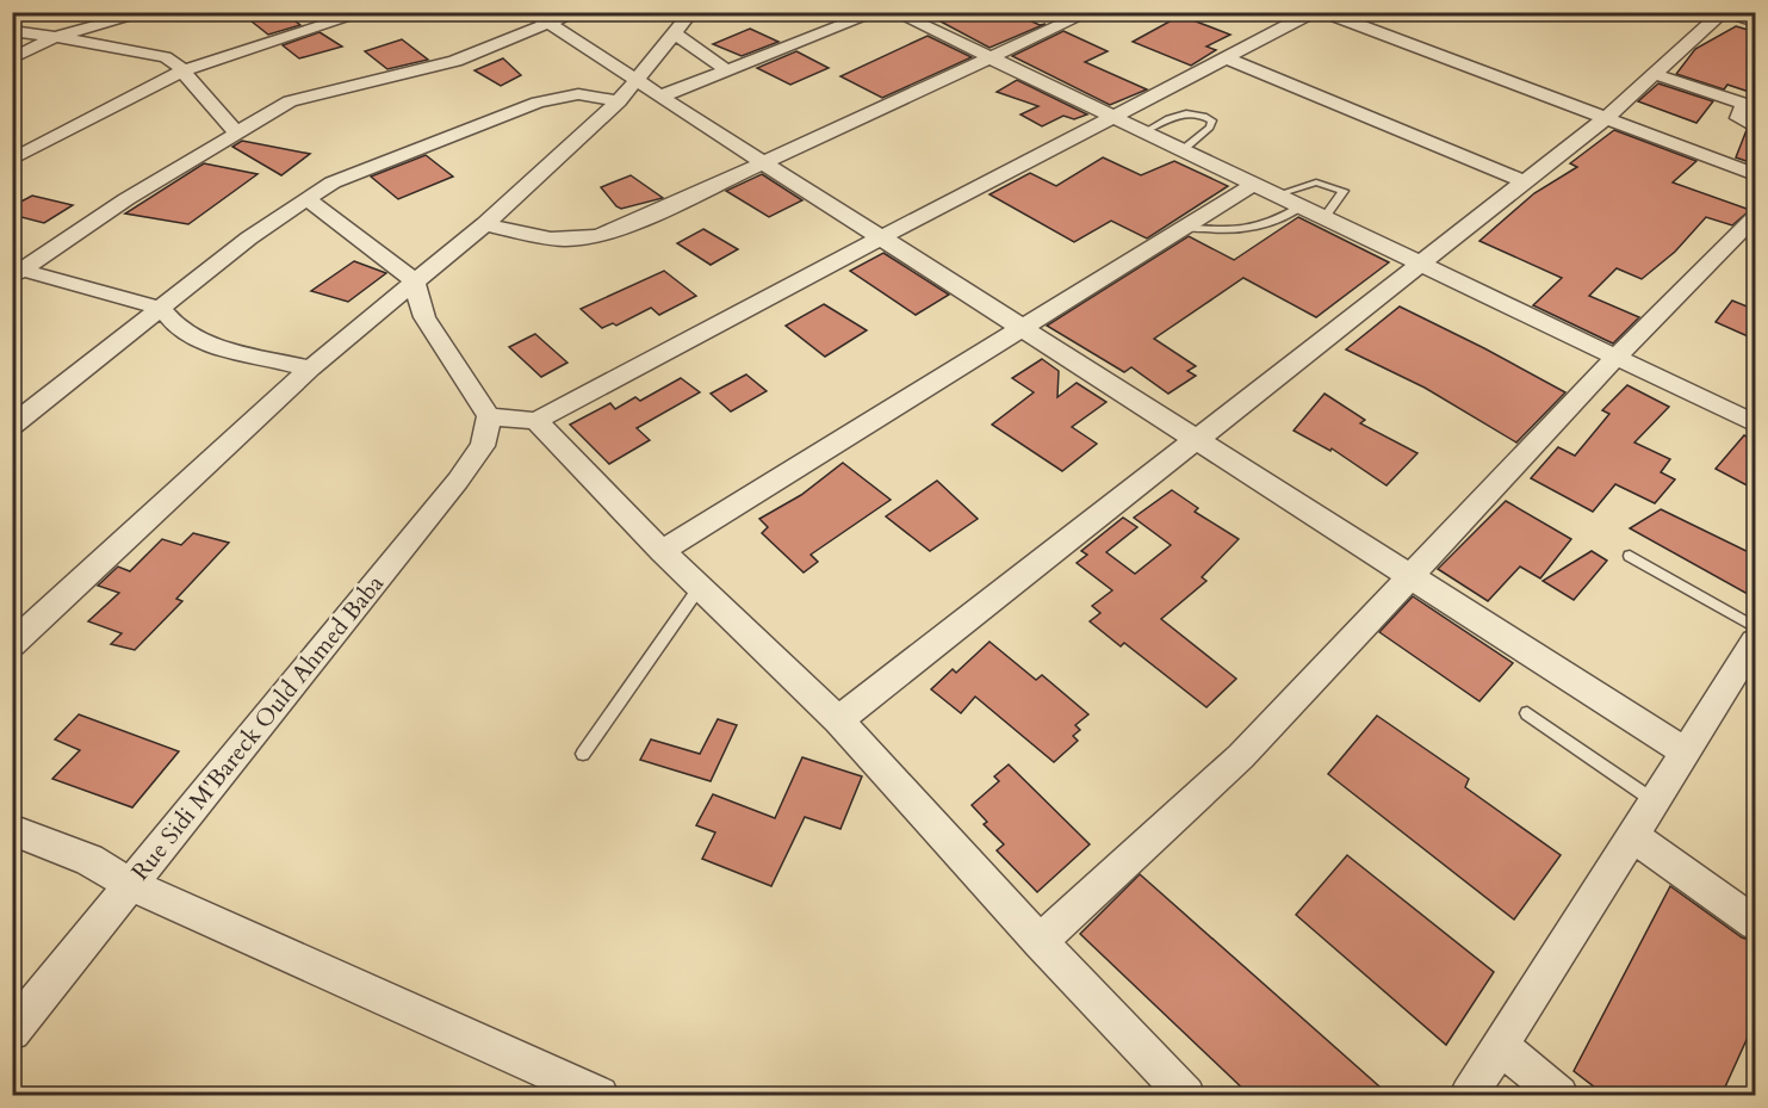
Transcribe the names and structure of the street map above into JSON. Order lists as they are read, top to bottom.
{
  "streets": {
    "street": ["Rue Sidi M'Bareck Ould Ahmed Baba"]
  }
}
